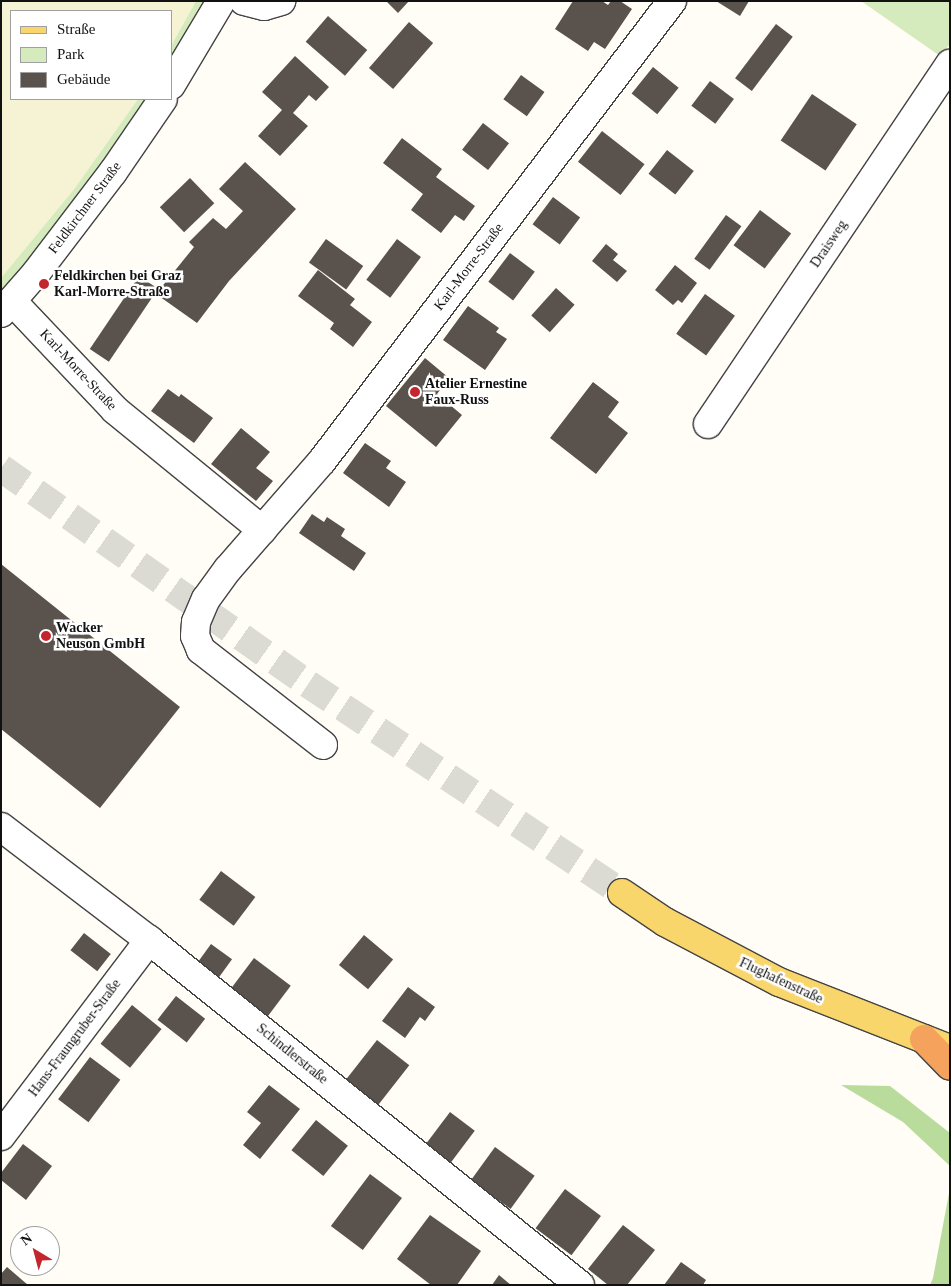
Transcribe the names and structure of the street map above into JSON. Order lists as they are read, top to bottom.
{
  "streets": {
    "main road": ["Flughafenstraße"],
    "street": [
      "Feldkirchner Straße",
      "Draisweg",
      "Karl-Morre-Straße",
      "Hans-Fraungruber-Straße",
      "Schindlerstraße"
    ]
  },
  "crossings": [
    ["Feldkirchner Straße", "Karl-Morre-Straße"],
    ["Hans-Fraungruber-Straße", "Schindlerstraße"]
  ],
  "places": ["Feldkirchen bei Graz Karl-Morre-Straße", "Atelier Ernestine Faux-Russ", "Wacker Neuson GmbH"],
  "legend": ["Straße", "Park", "Gebäude"],
  "north": "top left"
}
